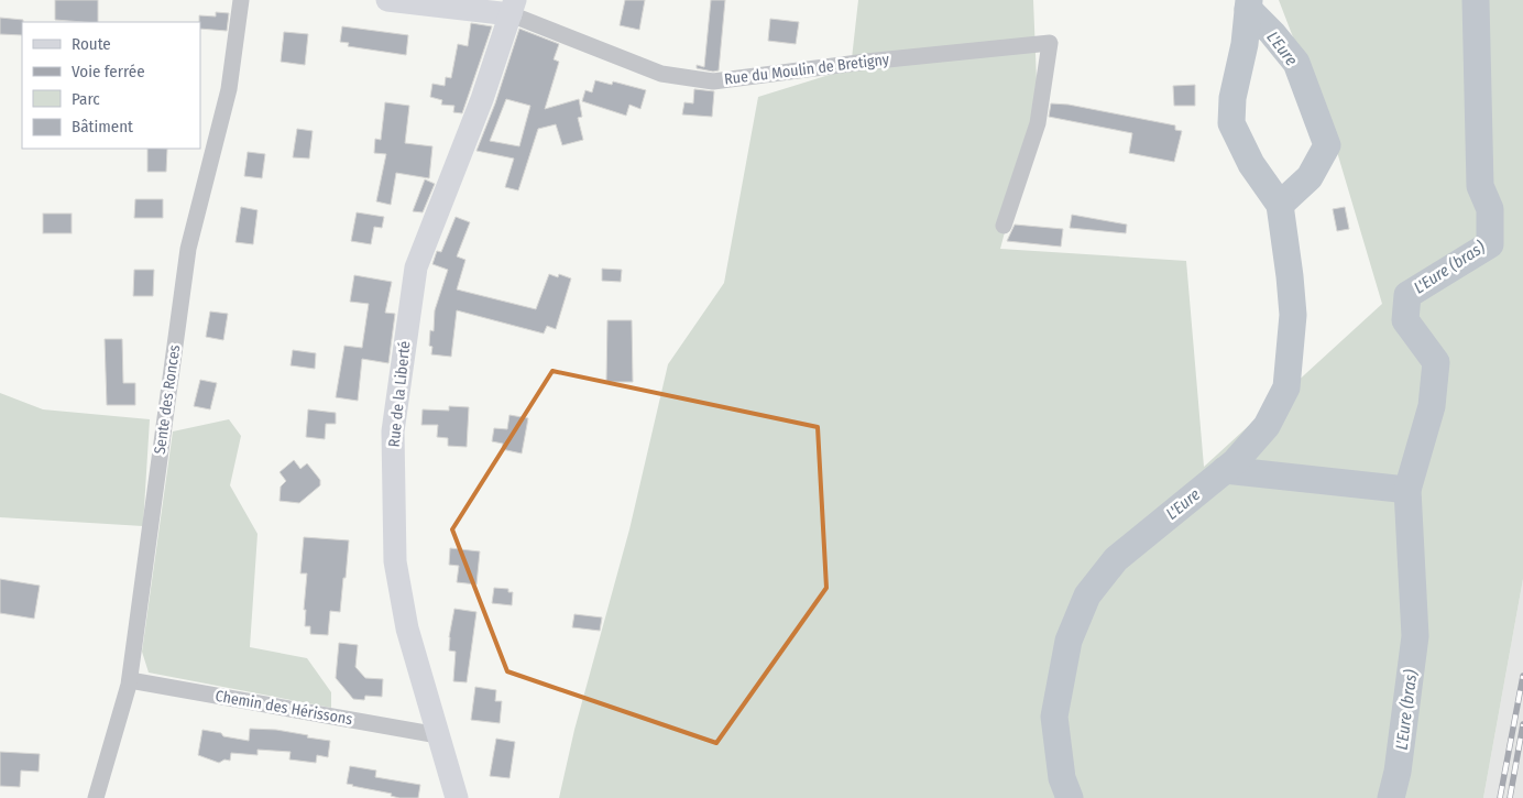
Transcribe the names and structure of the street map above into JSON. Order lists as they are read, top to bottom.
{
  "streets": {
    "street": [
      "Rue du Moulin de Bretigny",
      "Rue de la Liberté",
      "Sente des Ronces",
      "Chemin des Hérissons"
    ]
  },
  "crossings": [
    ["Rue du Moulin de Bretigny", "Rue de la Liberté"],
    ["Rue de la Liberté", "Chemin des Hérissons"],
    ["Sente des Ronces", "Chemin des Hérissons"]
  ],
  "water": ["L'Eure", "L'Eure (bras)"],
  "legend": [
    "Route",
    "Voie ferrée",
    "Parc",
    "Bâtiment"
  ]
}
